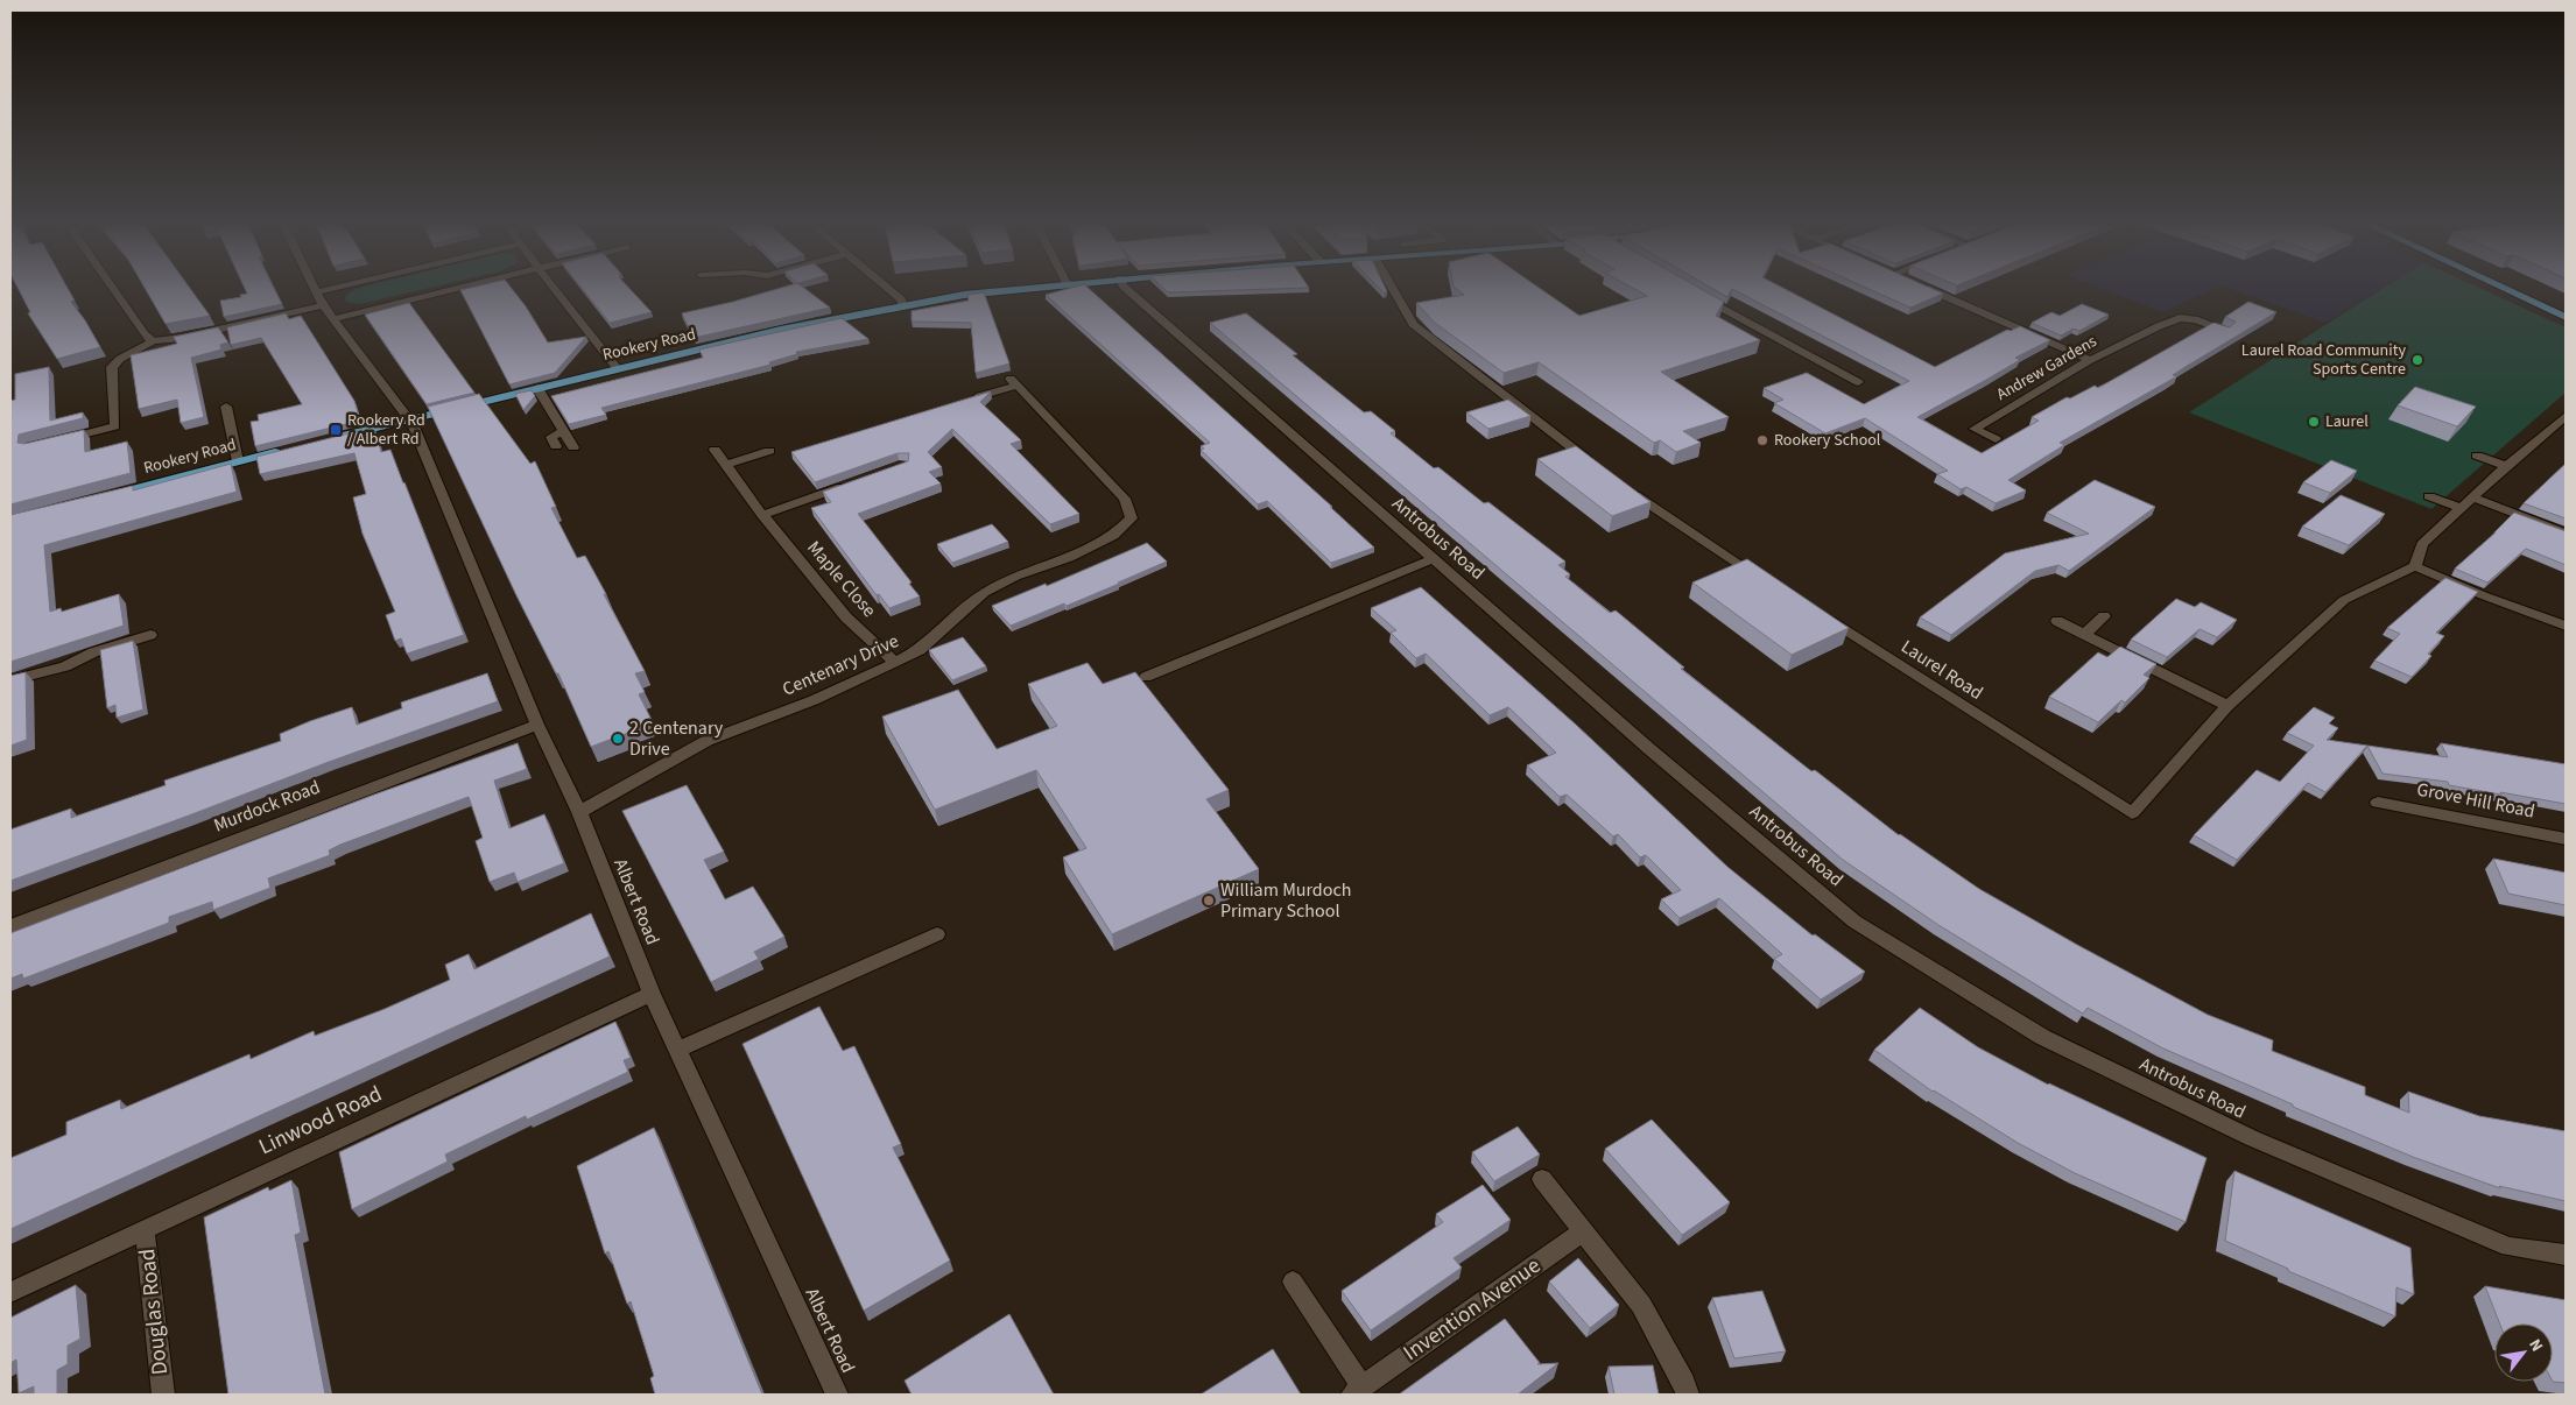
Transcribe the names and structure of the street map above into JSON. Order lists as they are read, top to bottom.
{
  "streets": {
    "main road": ["Rookery Road"],
    "street": [
      "Andrew Gardens",
      "Antrobus Road",
      "Maple Close",
      "Centenary Drive",
      "Laurel Road",
      "Grove Hill Road",
      "Murdock Road",
      "Albert Road",
      "Linwood Road",
      "Invention Avenue",
      "Douglas Road"
    ]
  },
  "crossings": [
    ["Rookery Road", "Albert Road"],
    ["Maple Close", "Centenary Drive"],
    ["Centenary Drive", "Albert Road"],
    ["Murdock Road", "Albert Road"],
    ["Albert Road", "Linwood Road"],
    ["Linwood Road", "Douglas Road"]
  ],
  "places": {
    "other": [
      "Laurel Road Community Sports Centre",
      "Laurel",
      "Rookery School",
      "2 Centenary Drive",
      "William Murdoch Primary School"
    ],
    "transit": ["Rookery Rd / Albert Rd"]
  },
  "north": "top right"
}
